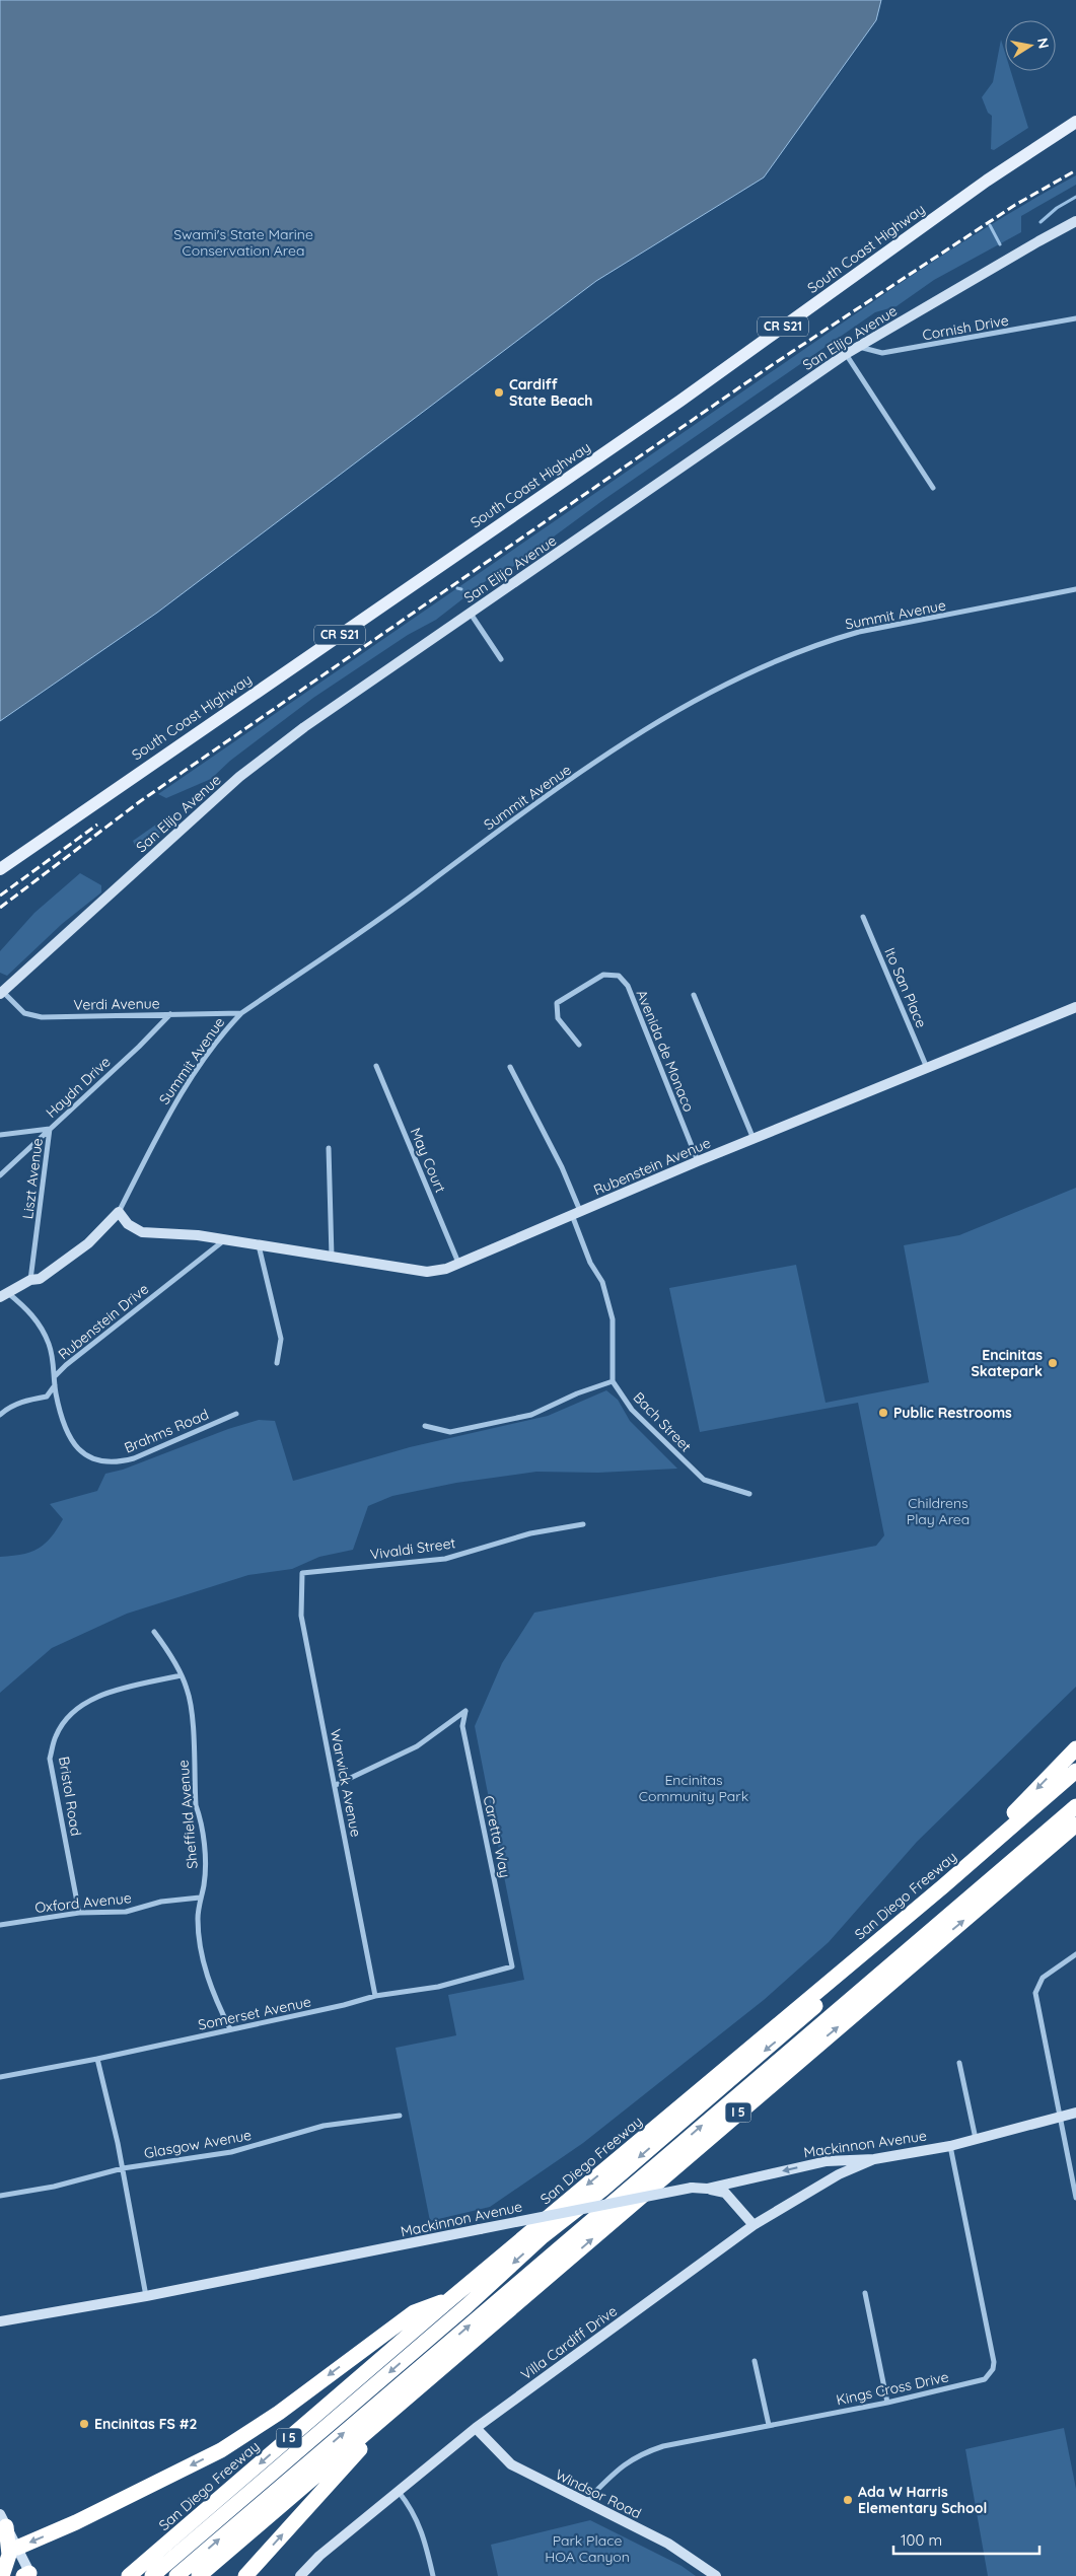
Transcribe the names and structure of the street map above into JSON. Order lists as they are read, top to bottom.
{
  "streets": {
    "highway": ["San Diego Freeway", "I 5"],
    "main road": ["South Coast Highway", "CR S21"],
    "street": [
      "Cornish Drive",
      "San Elijo Avenue",
      "Summit Avenue",
      "Ito San Place",
      "Verdi Avenue",
      "Avenida de Monaco",
      "Haydn Drive",
      "May Court",
      "Rubenstein Avenue",
      "Liszt Avenue",
      "Rubenstein Drive",
      "Bach Street",
      "Brahms Road",
      "Vivaldi Street",
      "Warwick Avenue",
      "Bristol Road",
      "Sheffield Avenue",
      "Caretta Way",
      "Oxford Avenue",
      "Somerset Avenue",
      "Glasgow Avenue",
      "Mackinnon Avenue",
      "Villa Cardiff Drive",
      "Kings Cross Drive",
      "Windsor Road"
    ]
  },
  "crossings": [
    ["Cornish Drive", "San Elijo Avenue"],
    ["San Elijo Avenue", "Verdi Avenue"],
    ["Summit Avenue", "Verdi Avenue"],
    ["Summit Avenue", "Rubenstein Avenue"],
    ["Ito San Place", "Rubenstein Avenue"],
    ["Verdi Avenue", "Haydn Drive"],
    ["Avenida de Monaco", "Rubenstein Avenue"],
    ["Haydn Drive", "Liszt Avenue"],
    ["May Court", "Rubenstein Avenue"],
    ["Rubenstein Avenue", "Rubenstein Drive"],
    ["Rubenstein Drive", "Brahms Road"],
    ["Vivaldi Street", "Warwick Avenue"],
    ["Warwick Avenue", "Caretta Way"],
    ["Warwick Avenue", "Somerset Avenue"],
    ["Bristol Road", "Sheffield Avenue"],
    ["Bristol Road", "Oxford Avenue"],
    ["Sheffield Avenue", "Oxford Avenue"],
    ["Sheffield Avenue", "Somerset Avenue"],
    ["Caretta Way", "Somerset Avenue"],
    ["Mackinnon Avenue", "Villa Cardiff Drive"],
    ["Mackinnon Avenue", "Kings Cross Drive"],
    ["Villa Cardiff Drive", "Windsor Road"],
    ["Kings Cross Drive", "Windsor Road"]
  ],
  "parks": [
    "Swami's State Marine Conservation Area",
    "Childrens Play Area",
    "Encinitas Community Park",
    "Park Place HOA Canyon"
  ],
  "places": [
    "Cardiff State Beach",
    "Encinitas Skatepark",
    "Public Restrooms",
    "Encinitas FS #2",
    "Ada W Harris Elementary School"
  ],
  "scale_bar": "100 m",
  "north": "right"
}
